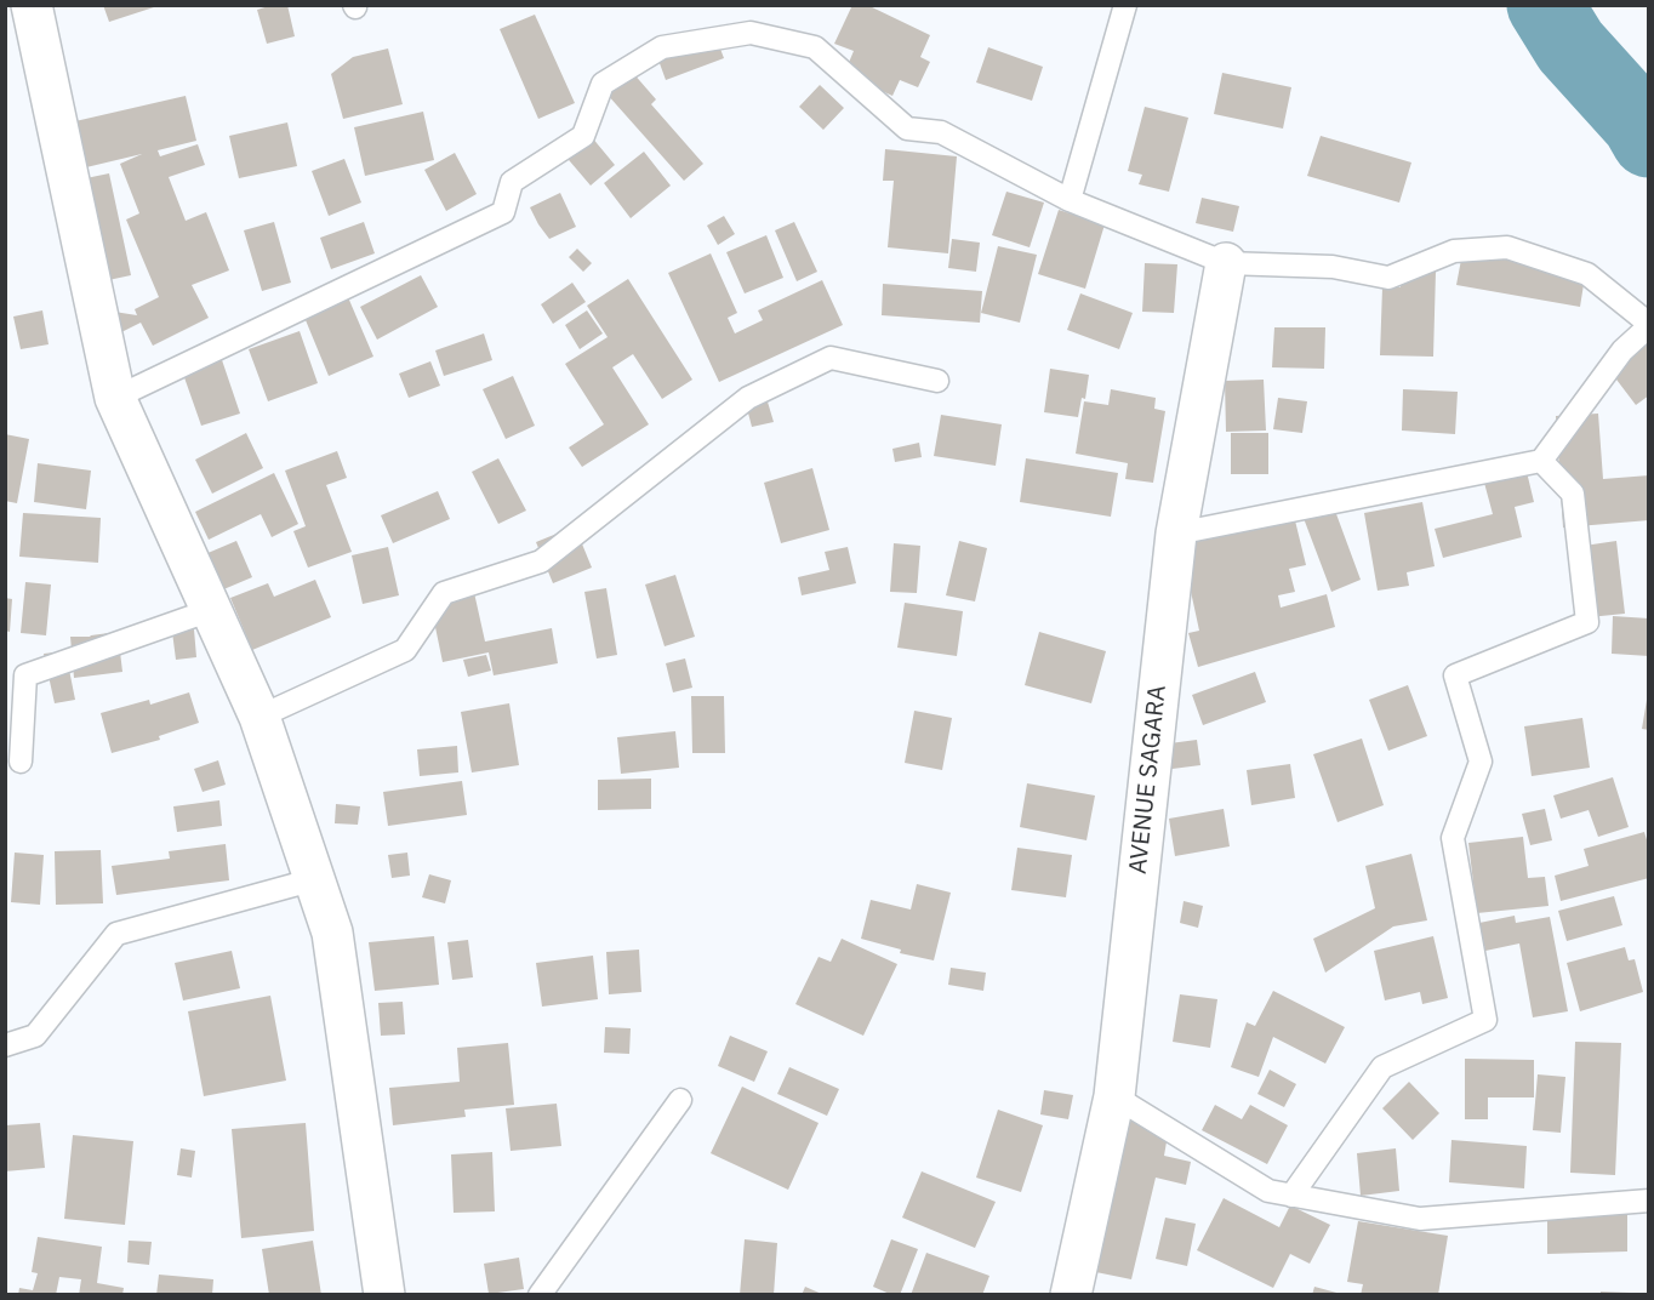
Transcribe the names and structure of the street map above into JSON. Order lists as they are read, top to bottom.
{
  "streets": {
    "street": ["AVENUE SAGARA"]
  }
}
